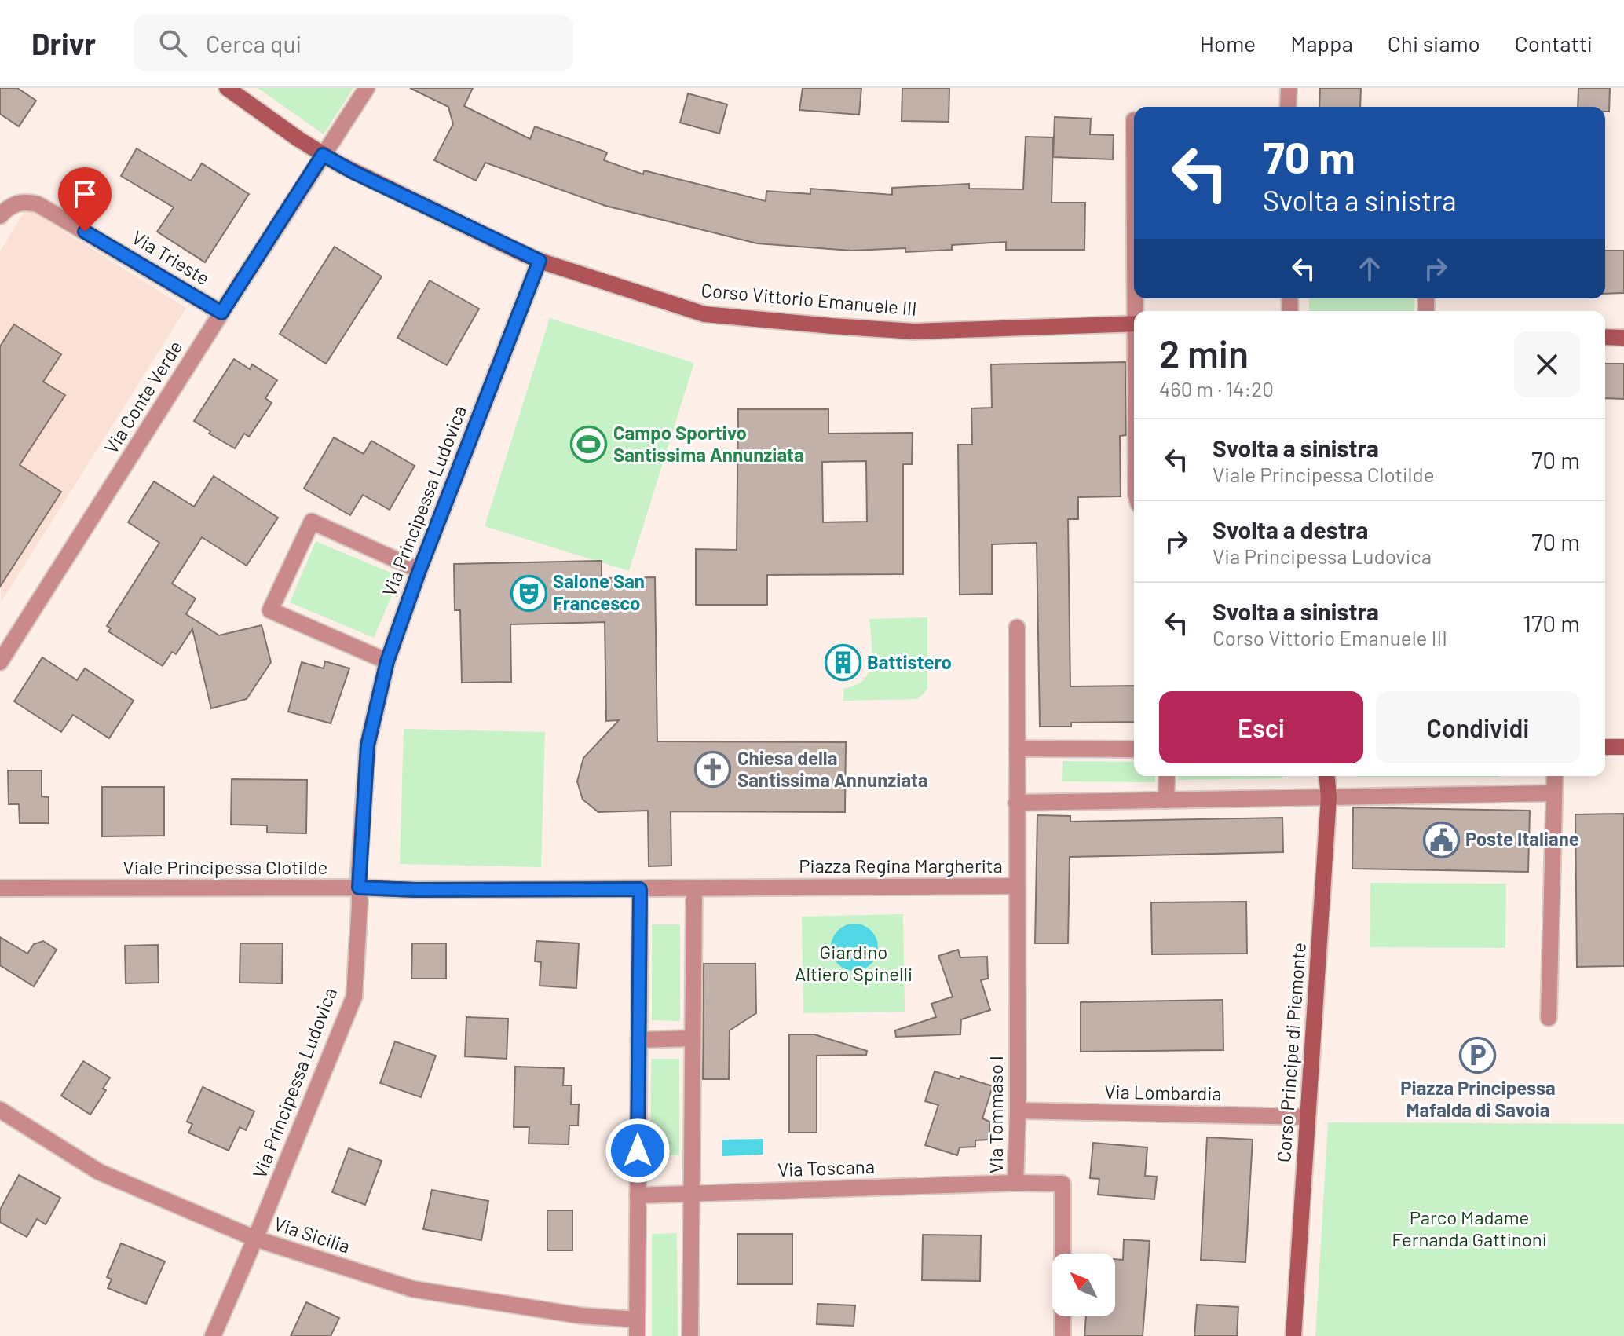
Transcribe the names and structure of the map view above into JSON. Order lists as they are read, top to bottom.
{
  "streets": {
    "street": [
      "Via Trieste",
      "Corso Vittorio Emanuele III",
      "Via Conte Verde",
      "Via Principessa Ludovica",
      "Piazza Regina Margherita",
      "Viale Principessa Clotilde",
      "Corso Principe di Piemonte",
      "Via Lombardia",
      "Via Tommaso I",
      "Via Toscana",
      "Via Sicilia"
    ]
  },
  "crossings": [
    ["Via Trieste", "Via Conte Verde"],
    ["Corso Vittorio Emanuele III", "Via Conte Verde"],
    ["Corso Vittorio Emanuele III", "Via Principessa Ludovica"],
    ["Via Principessa Ludovica", "Viale Principessa Clotilde"],
    ["Via Principessa Ludovica", "Via Sicilia"],
    ["Piazza Regina Margherita", "Viale Principessa Clotilde"],
    ["Piazza Regina Margherita", "Via Tommaso I"],
    ["Corso Principe di Piemonte", "Via Lombardia"],
    ["Via Lombardia", "Via Tommaso I"],
    ["Via Tommaso I", "Via Toscana"]
  ],
  "parks": ["Giardino Altiero Spinelli", "Parco Madame Fernanda Gattinoni"],
  "places": {
    "sports": ["Campo Sportivo Santissima Annunziata"],
    "theatre": ["Salone San Francesco"],
    "building": ["Battistero"],
    "church": ["Chiesa della Santissima Annunziata"],
    "public building": ["Poste Italiane"],
    "parking": ["Piazza Principessa Mafalda di Savoia"]
  },
  "north": "top left",
  "page": {
    "header": "Drivr",
    "search": "Cerca qui",
    "nav": [
      "Home",
      "Mappa",
      "Chi siamo",
      "Contatti"
    ],
    "turn": ["70 m", "Svolta a sinistra"],
    "heading": ["2 min", "460 m · 14:20"],
    "list": [
      {
        "name": "Svolta a sinistra",
        "note": "Viale Principessa Clotilde",
        "value": "70 m"
      },
      {
        "name": "Svolta a destra",
        "note": "Via Principessa Ludovica",
        "value": "70 m"
      },
      {
        "name": "Svolta a sinistra",
        "note": "Corso Vittorio Emanuele III",
        "value": "170 m"
      }
    ],
    "buttons": ["Esci", "Condividi"]
  }
}
